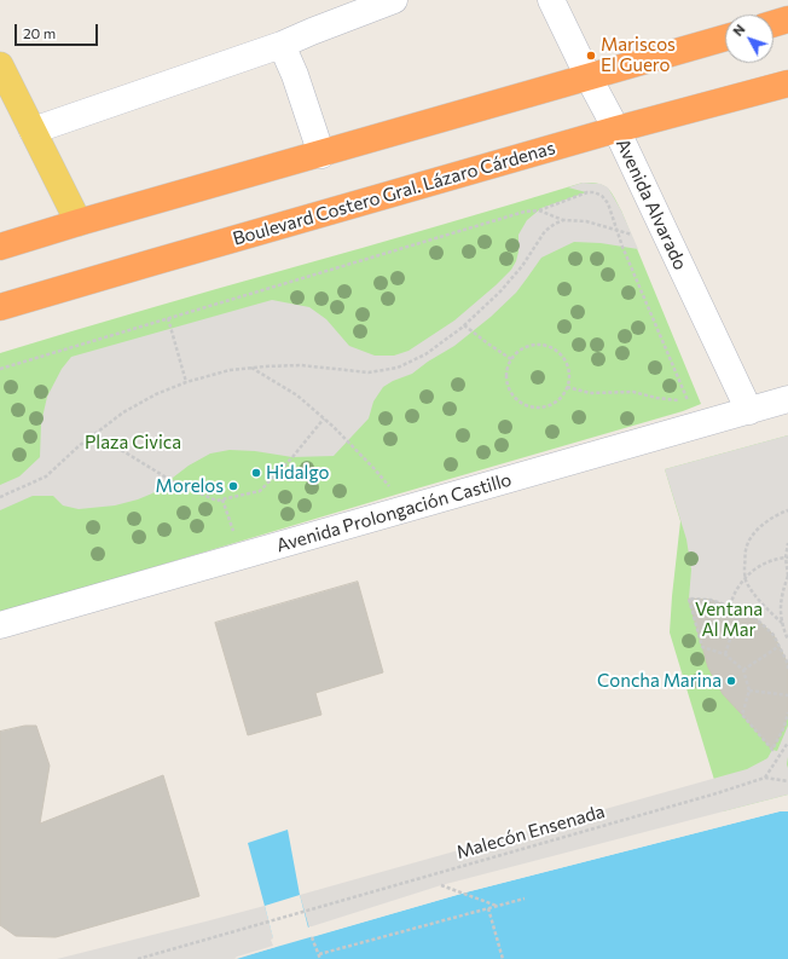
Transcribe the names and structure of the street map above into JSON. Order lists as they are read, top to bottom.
{
  "streets": {
    "highway": ["Boulevard Costero Gral. Lázaro Cárdenas"],
    "street": ["Avenida Alvarado", "Avenida Prolongación Castillo"],
    "path": ["Malecón Ensenada"]
  },
  "crossings": [
    ["Boulevard Costero Gral. Lázaro Cárdenas", "Avenida Alvarado"],
    ["Avenida Alvarado", "Avenida Prolongación Castillo"]
  ],
  "parks": ["Plaza Civica", "Ventana Al Mar"],
  "places": [
    "Mariscos El Guero",
    "Hidalgo",
    "Morelos",
    "Concha Marina"
  ],
  "scale_bar": "20 m",
  "north": "top left"
}
